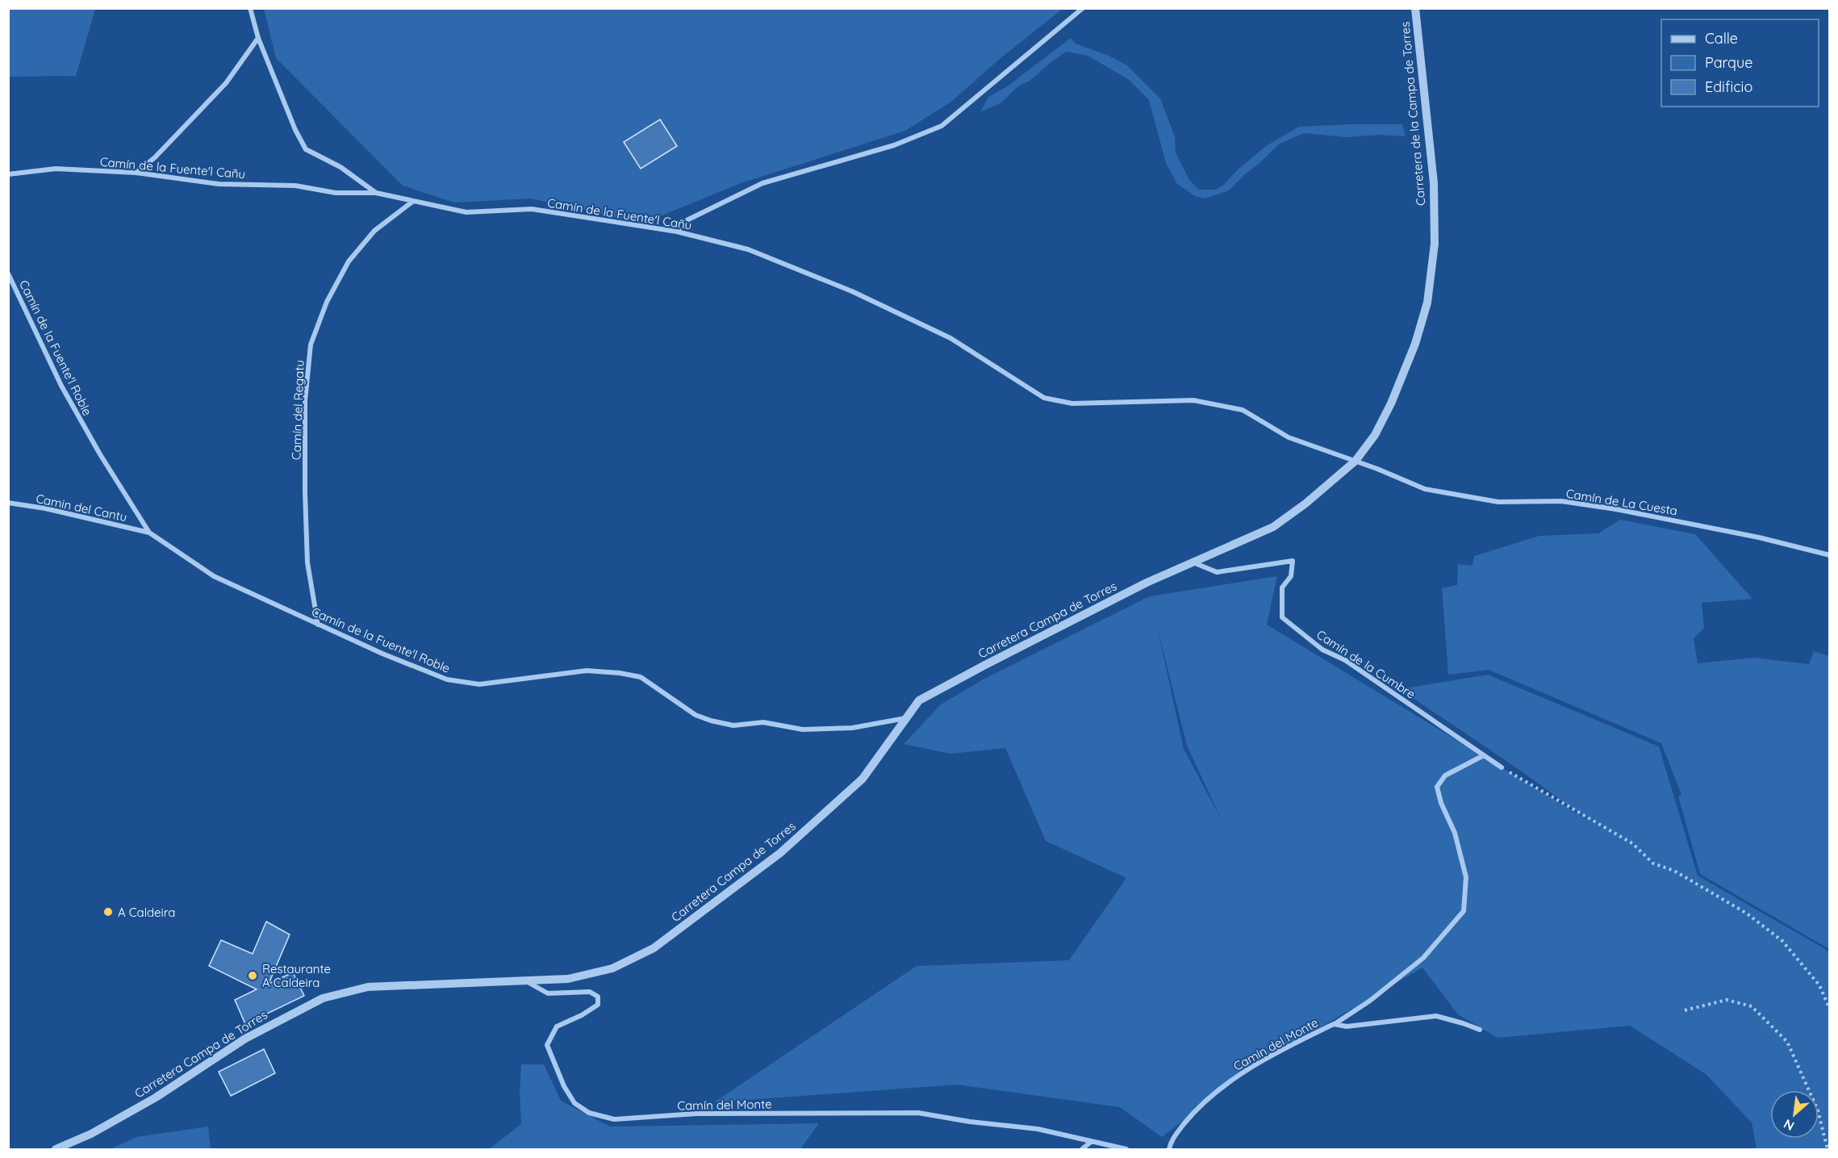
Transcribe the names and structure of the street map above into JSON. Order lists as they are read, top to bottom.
{
  "streets": {
    "street": [
      "Carretera de la Campa de Torres",
      "Camín de la Fuente'l Cañu",
      "Camín de la Fuente'l Roble",
      "Camín del Regatu",
      "Camín de La Cuesta",
      "Camin del Cantu",
      "Carretera Campa de Torres",
      "Camín de la Cumbre",
      "Camín del Monte"
    ]
  },
  "crossings": [
    ["Carretera de la Campa de Torres", "Camín de la Fuente'l Cañu"],
    ["Carretera de la Campa de Torres", "Camín de La Cuesta"],
    ["Carretera de la Campa de Torres", "Carretera Campa de Torres"],
    ["Camín de la Fuente'l Cañu", "Camín del Regatu"],
    ["Camín de la Fuente'l Cañu", "Camín de La Cuesta"],
    ["Camín de la Fuente'l Cañu", "Carretera Campa de Torres"],
    ["Camín de la Fuente'l Roble", "Camín del Regatu"],
    ["Camín de la Fuente'l Roble", "Camin del Cantu"],
    ["Camín de la Fuente'l Roble", "Carretera Campa de Torres"],
    ["Camín de La Cuesta", "Carretera Campa de Torres"],
    ["Carretera Campa de Torres", "Camín de la Cumbre"],
    ["Carretera Campa de Torres", "Camín del Monte"]
  ],
  "places": ["A Caldeira", "Restaurante A Caldeira"],
  "legend": ["Calle", "Parque", "Edificio"],
  "north": "bottom left"
}
